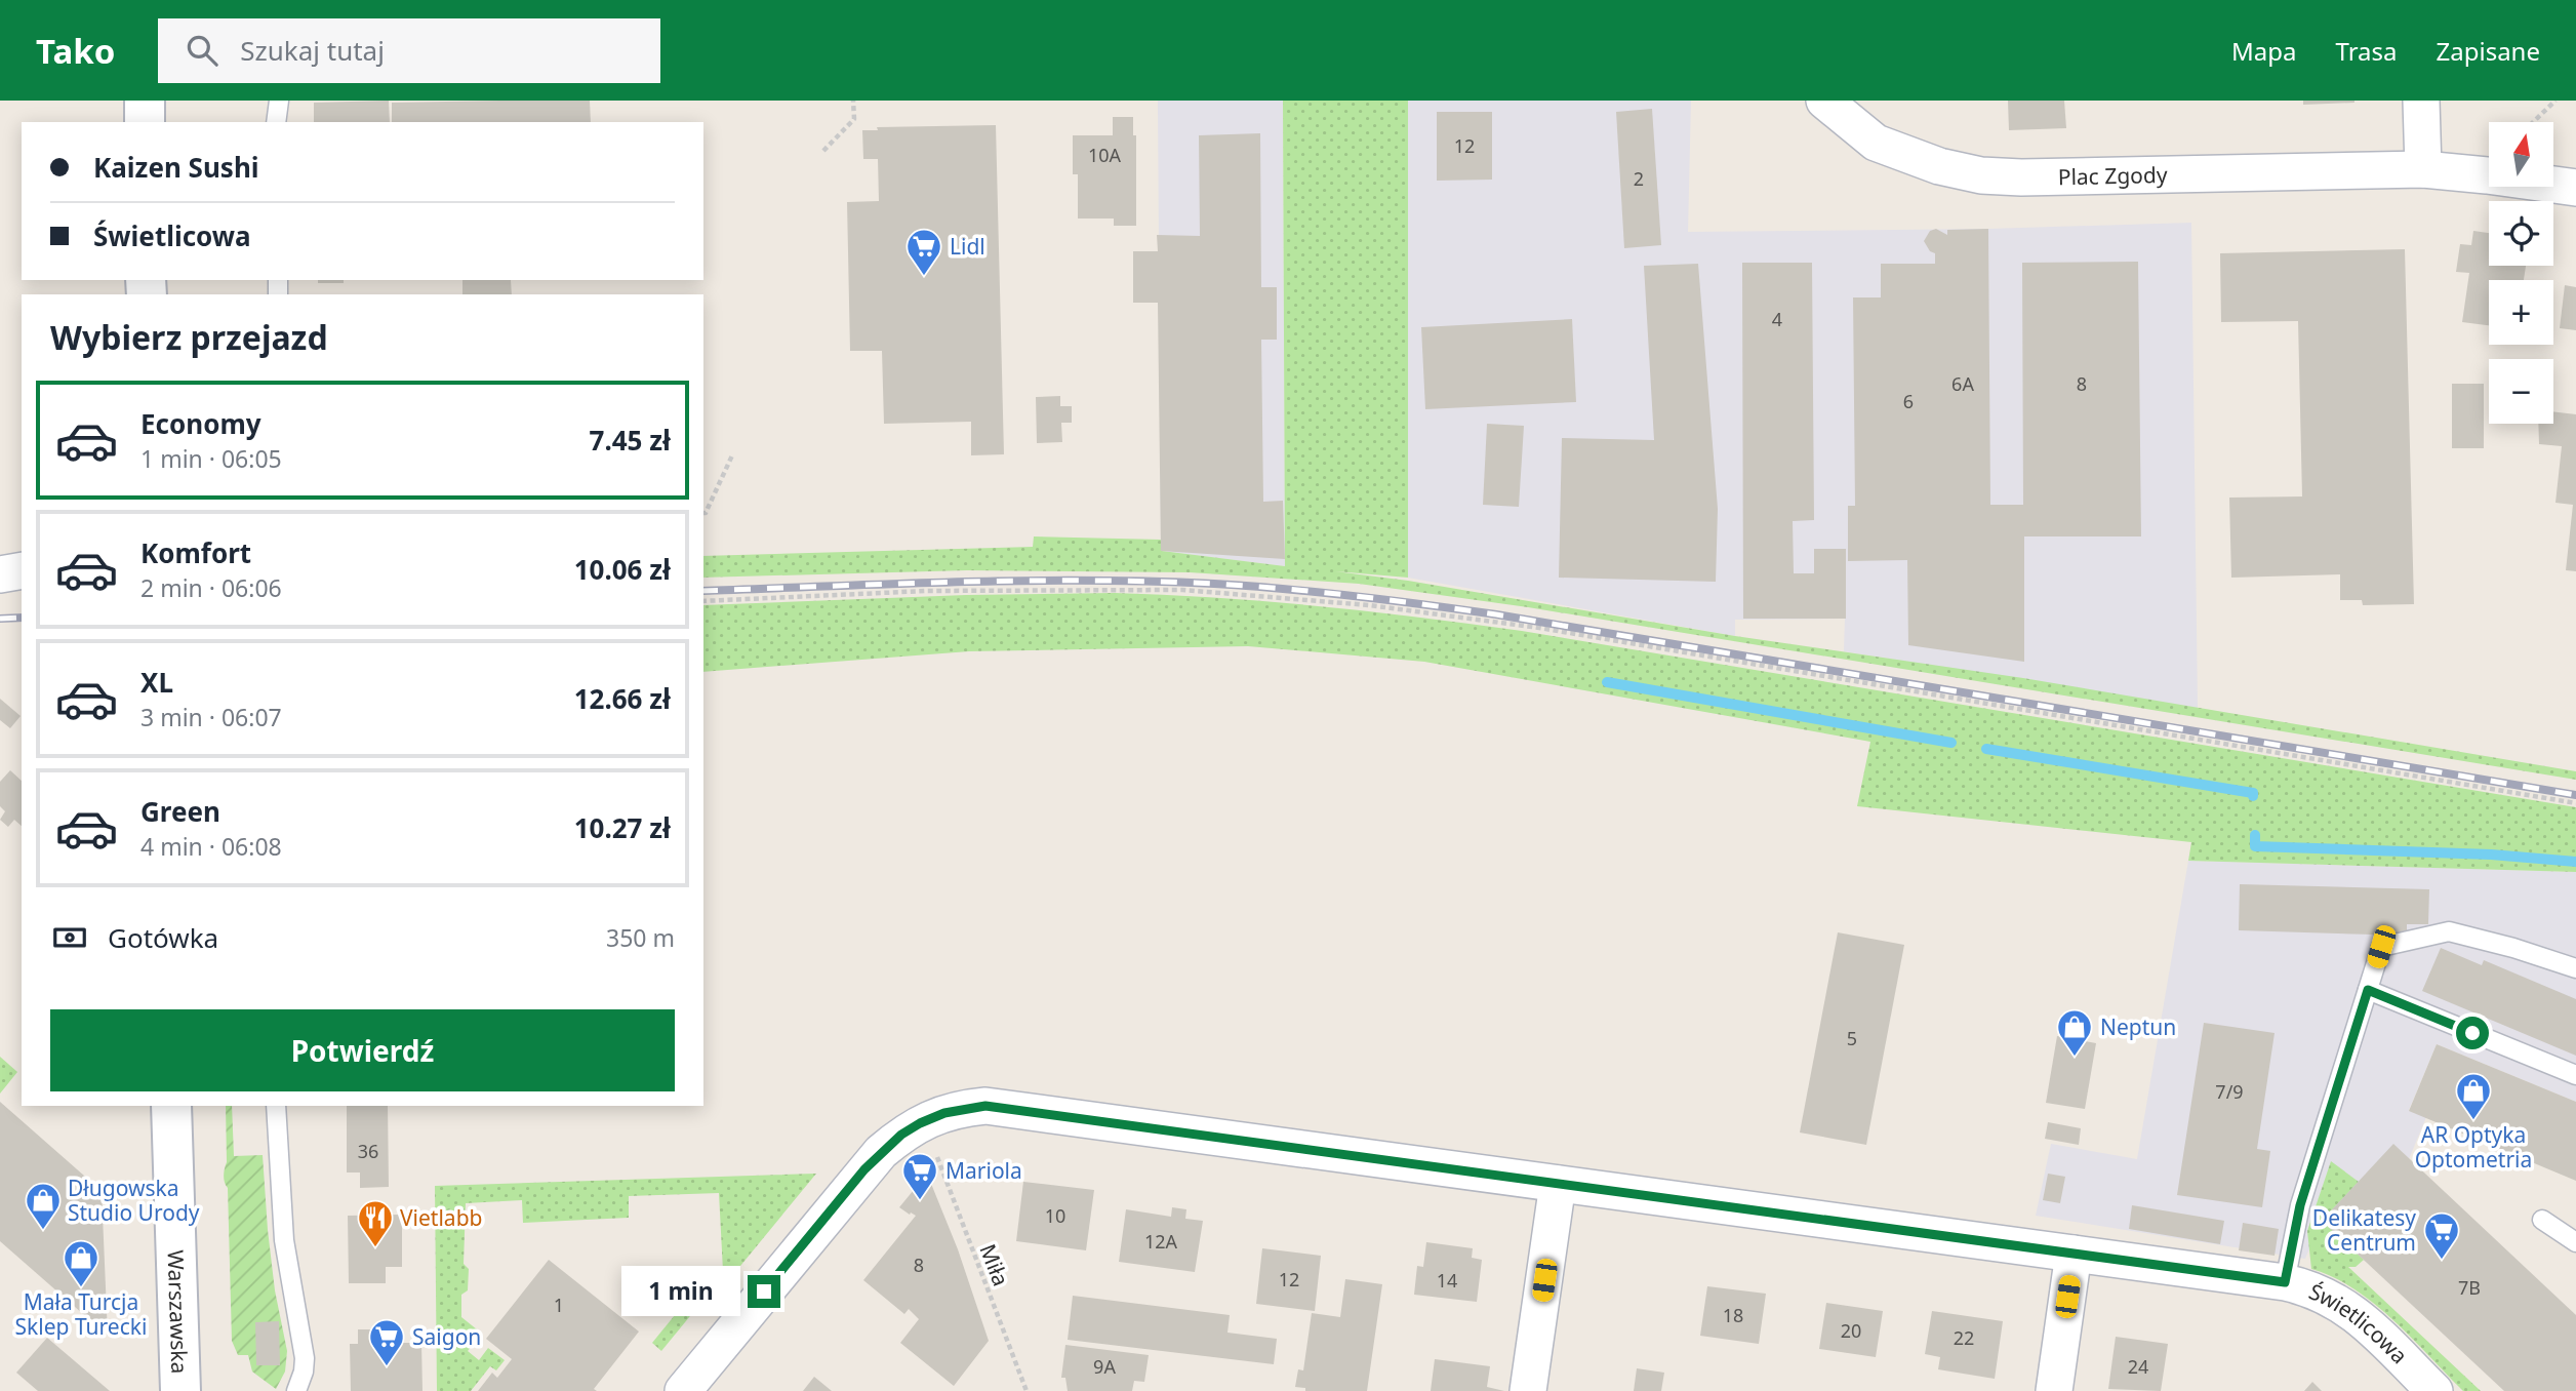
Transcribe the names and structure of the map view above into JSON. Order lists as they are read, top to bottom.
{
  "streets": {
    "main road": ["Warszawska"],
    "street": ["Plac Zgody", "Świetlicowa"],
    "path": ["Miła"]
  },
  "places": {
    "supermarket": [
      "Lidl",
      "Mariola",
      "Delikatesy Centrum",
      "Saigon"
    ],
    "shop": [
      "Neptun",
      "AR Optyka Optometria",
      "Długowska Studio Urody",
      "Mała Turcja Sklep Turecki"
    ],
    "restaurant": ["Vietlabb"]
  },
  "house_numbers": [
    "12",
    "10A",
    "2",
    "4",
    "6A",
    "8",
    "6",
    "5",
    "7/9",
    "36",
    "10",
    "12A",
    "8",
    "12",
    "14",
    "7B",
    "1",
    "18",
    "20",
    "22",
    "9A",
    "24"
  ],
  "north": "top",
  "page": {
    "header": "Tako",
    "search": "Szukaj tutaj",
    "nav": ["Mapa", "Trasa", "Zapisane"],
    "map_buttons": ["+", "−"],
    "banner": ["Kaizen Sushi", "Świetlicowa"],
    "heading": "Wybierz przejazd",
    "list": [
      {
        "name": "Economy",
        "note": "1 min · 06:05",
        "value": "7.45 zł"
      },
      {
        "name": "Komfort",
        "note": "2 min · 06:06",
        "value": "10.06 zł"
      },
      {
        "name": "XL",
        "note": "3 min · 06:07",
        "value": "12.66 zł"
      },
      {
        "name": "Green",
        "note": "4 min · 06:08",
        "value": "10.27 zł"
      }
    ],
    "pay": ["Gotówka", "350 m"],
    "buttons": "Potwierdź",
    "bubble": "1 min"
  }
}
